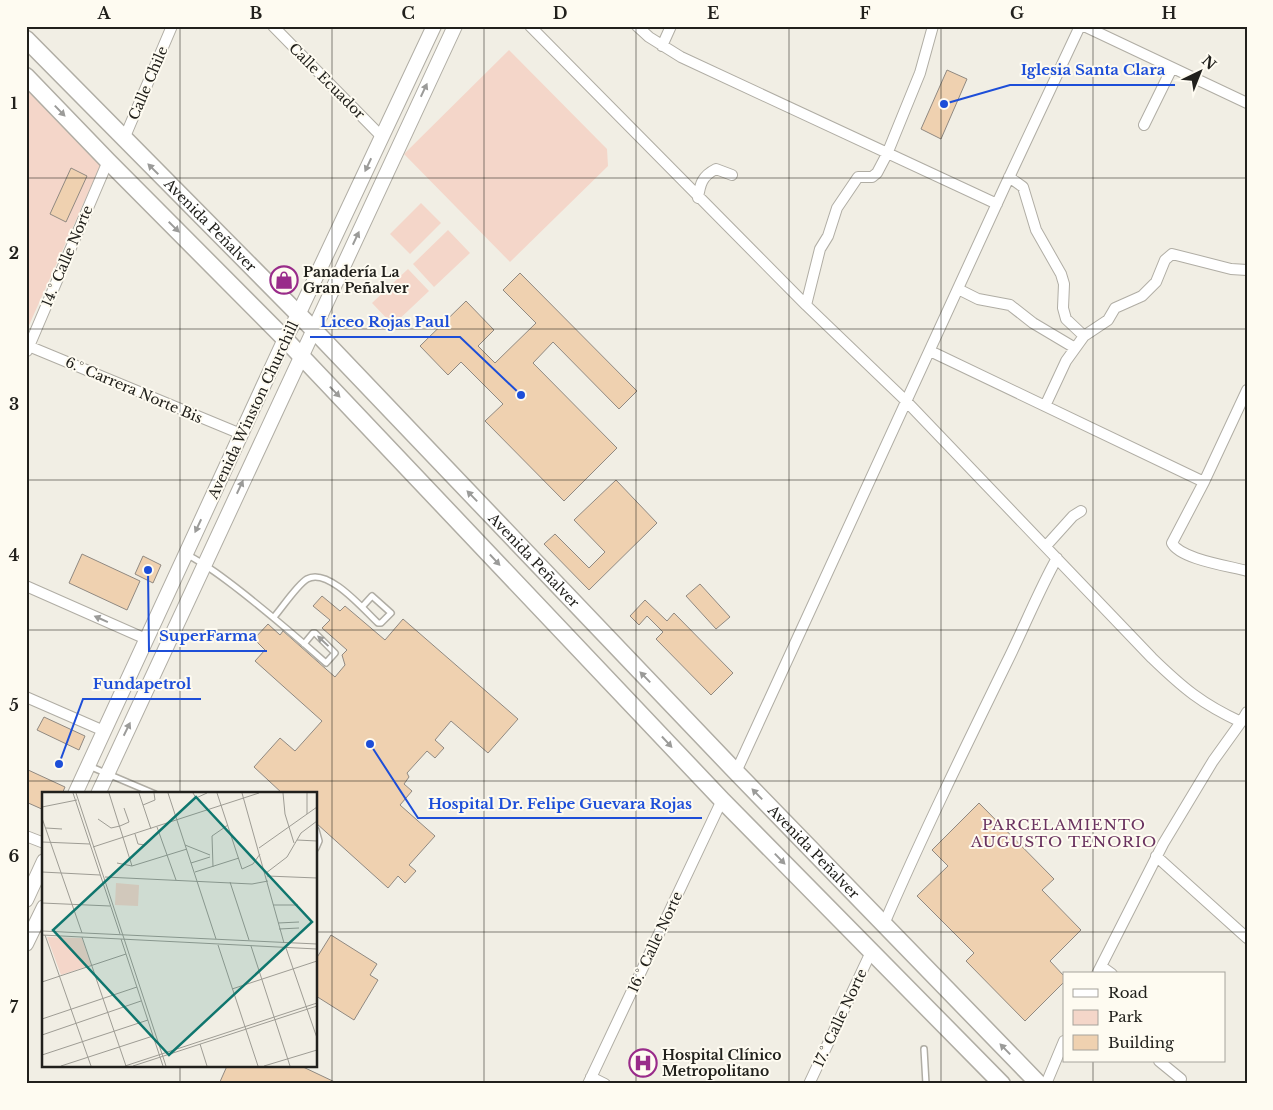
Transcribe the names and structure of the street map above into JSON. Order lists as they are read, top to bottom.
{
  "streets": {
    "main road": ["Avenida Peñalver"],
    "street": [
      "Calle Ecuador",
      "Calle Chile",
      "14.° Calle Norte",
      "6.° Carrera Norte Bis",
      "Avenida Winston Churchill",
      "16.° Calle Norte",
      "17.° Calle Norte"
    ]
  },
  "crossings": [
    ["Calle Ecuador", "Avenida Winston Churchill"],
    ["Calle Chile", "Avenida Peñalver"],
    ["Avenida Peñalver", "14.° Calle Norte"],
    ["Avenida Peñalver", "Avenida Winston Churchill"],
    ["Avenida Peñalver", "16.° Calle Norte"],
    ["Avenida Peñalver", "17.° Calle Norte"],
    ["14.° Calle Norte", "6.° Carrera Norte Bis"],
    ["6.° Carrera Norte Bis", "Avenida Winston Churchill"]
  ],
  "districts": ["PARCELAMIENTO AUGUSTO TENORIO"],
  "places": {
    "other": [
      "Iglesia Santa Clara",
      "Liceo Rojas Paul",
      "SuperFarma",
      "Hospital Dr. Felipe Guevara Rojas",
      "Fundapetrol"
    ],
    "shop": ["Panadería La Gran Peñalver"],
    "hospital": ["Hospital Clínico Metropolitano"]
  },
  "legend": ["Road", "Park", "Building"],
  "north": "top right",
  "grid": {
    "columns": [
      "A",
      "B",
      "C",
      "D",
      "E",
      "F",
      "G",
      "H"
    ],
    "rows": [
      "1",
      "2",
      "3",
      "4",
      "5",
      "6",
      "7"
    ]
  }
}
